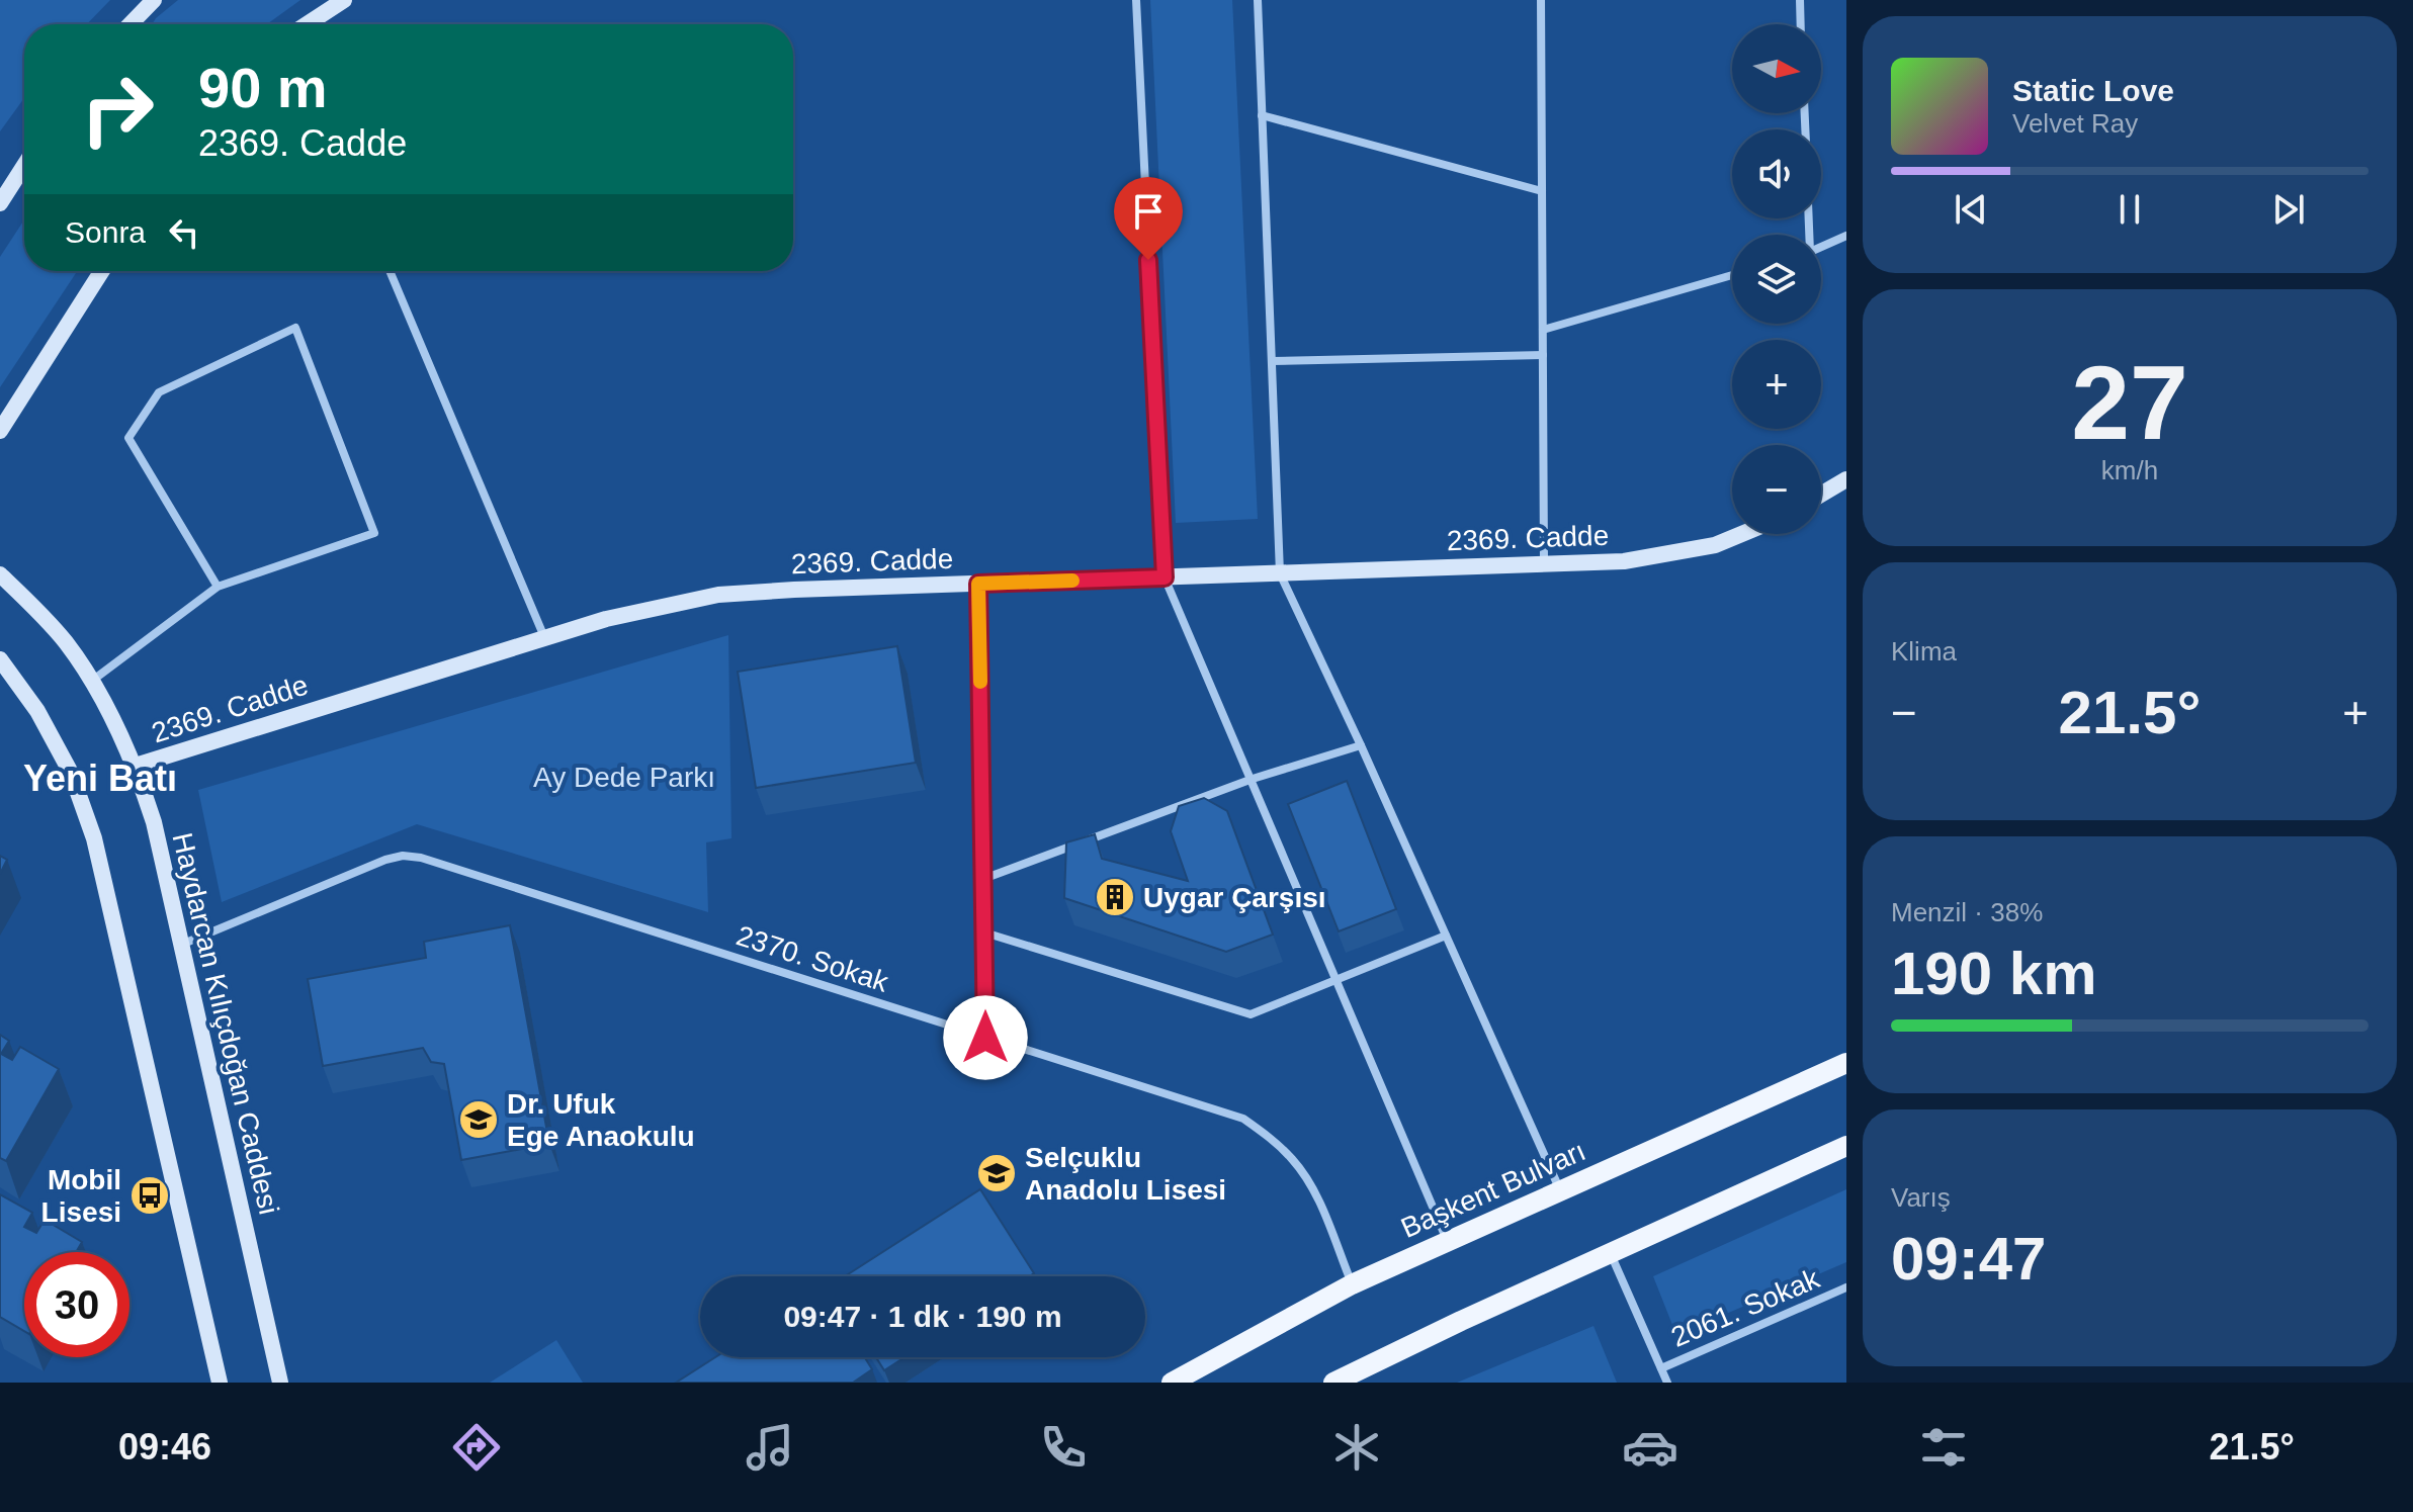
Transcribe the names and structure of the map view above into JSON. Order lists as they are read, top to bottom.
{
  "streets": {
    "main road": ["Başkent Bulvarı"],
    "street": [
      "2369. Cadde",
      "2370. Sokak",
      "Haydarcan Kılıçdoğan Caddesi",
      "2061. Sokak"
    ]
  },
  "crossings": [
    ["2369. Cadde", "Haydarcan Kılıçdoğan Caddesi"],
    ["2370. Sokak", "Haydarcan Kılıçdoğan Caddesi"],
    ["2370. Sokak", "Başkent Bulvarı"]
  ],
  "districts": ["Yeni Batı"],
  "parks": ["Ay Dede Parkı"],
  "places": {
    "building": ["Uygar Çarşısı"],
    "school or university": ["Dr. Ufuk Ege Anaokulu", "Selçuklu Anadolu Lisesi"],
    "bus stop": ["Mobil Lisesi"]
  },
  "north": "right",
  "page": {
    "map_buttons": ["+", "−"],
    "turn": ["90 m", "2369. Cadde"],
    "song": ["Static Love", "Velvet Ray"],
    "then": "Sonra",
    "tile": [
      ["27", "km/h"],
      "Klima",
      ["Menzil · 38%", "190 km"],
      ["Varış", "09:47"]
    ],
    "heat": ["−", "21.5°", "+"],
    "limit": "30",
    "trip": "09:47 · 1 dk · 190 m",
    "tabs": ["09:46", "21.5°"]
  }
}
